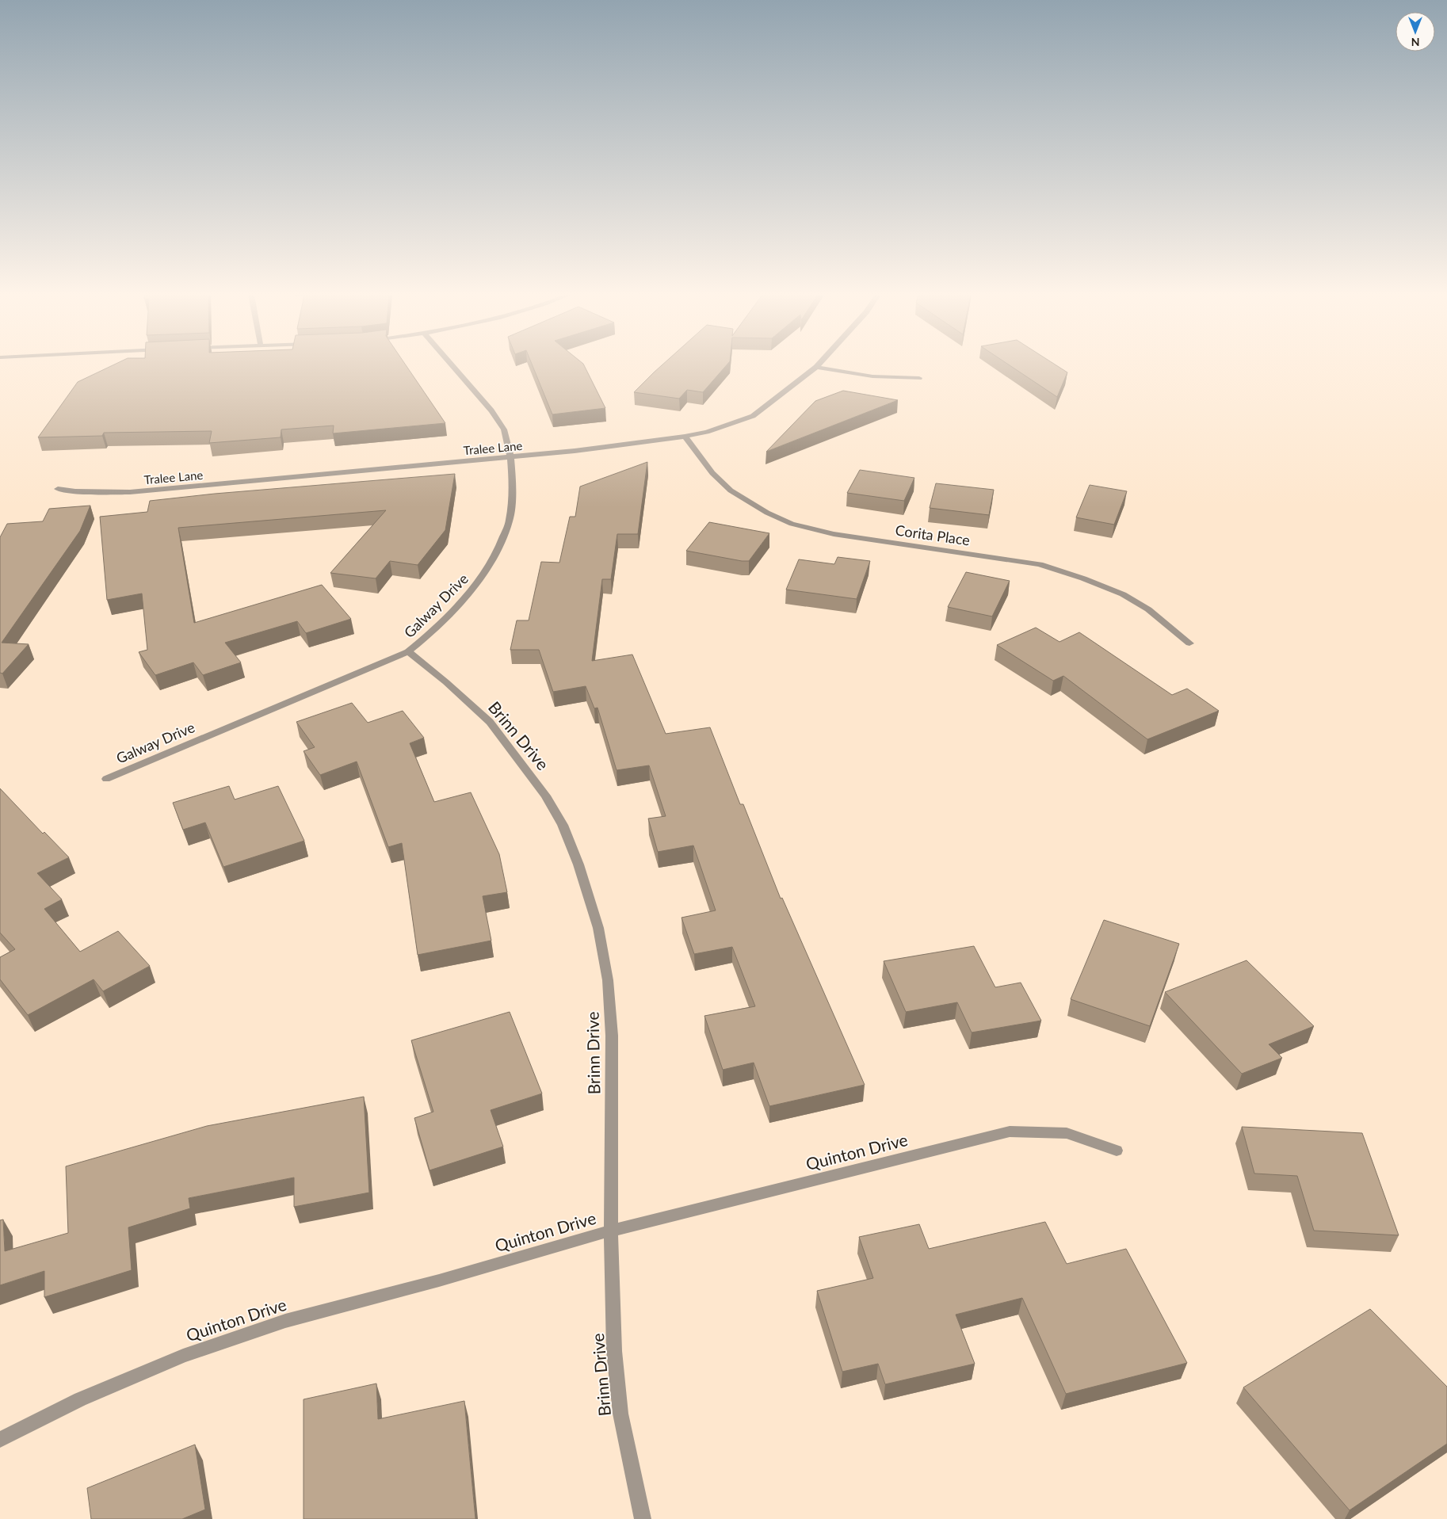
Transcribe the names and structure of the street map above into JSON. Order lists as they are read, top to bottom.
{
  "streets": {
    "street": [
      "Tralee Lane",
      "Corita Place",
      "Galway Drive",
      "Brinn Drive",
      "Quinton Drive"
    ]
  },
  "crossings": [
    ["Tralee Lane", "Corita Place"],
    ["Tralee Lane", "Galway Drive"],
    ["Galway Drive", "Brinn Drive"],
    ["Brinn Drive", "Quinton Drive"]
  ],
  "north": "bottom"
}
